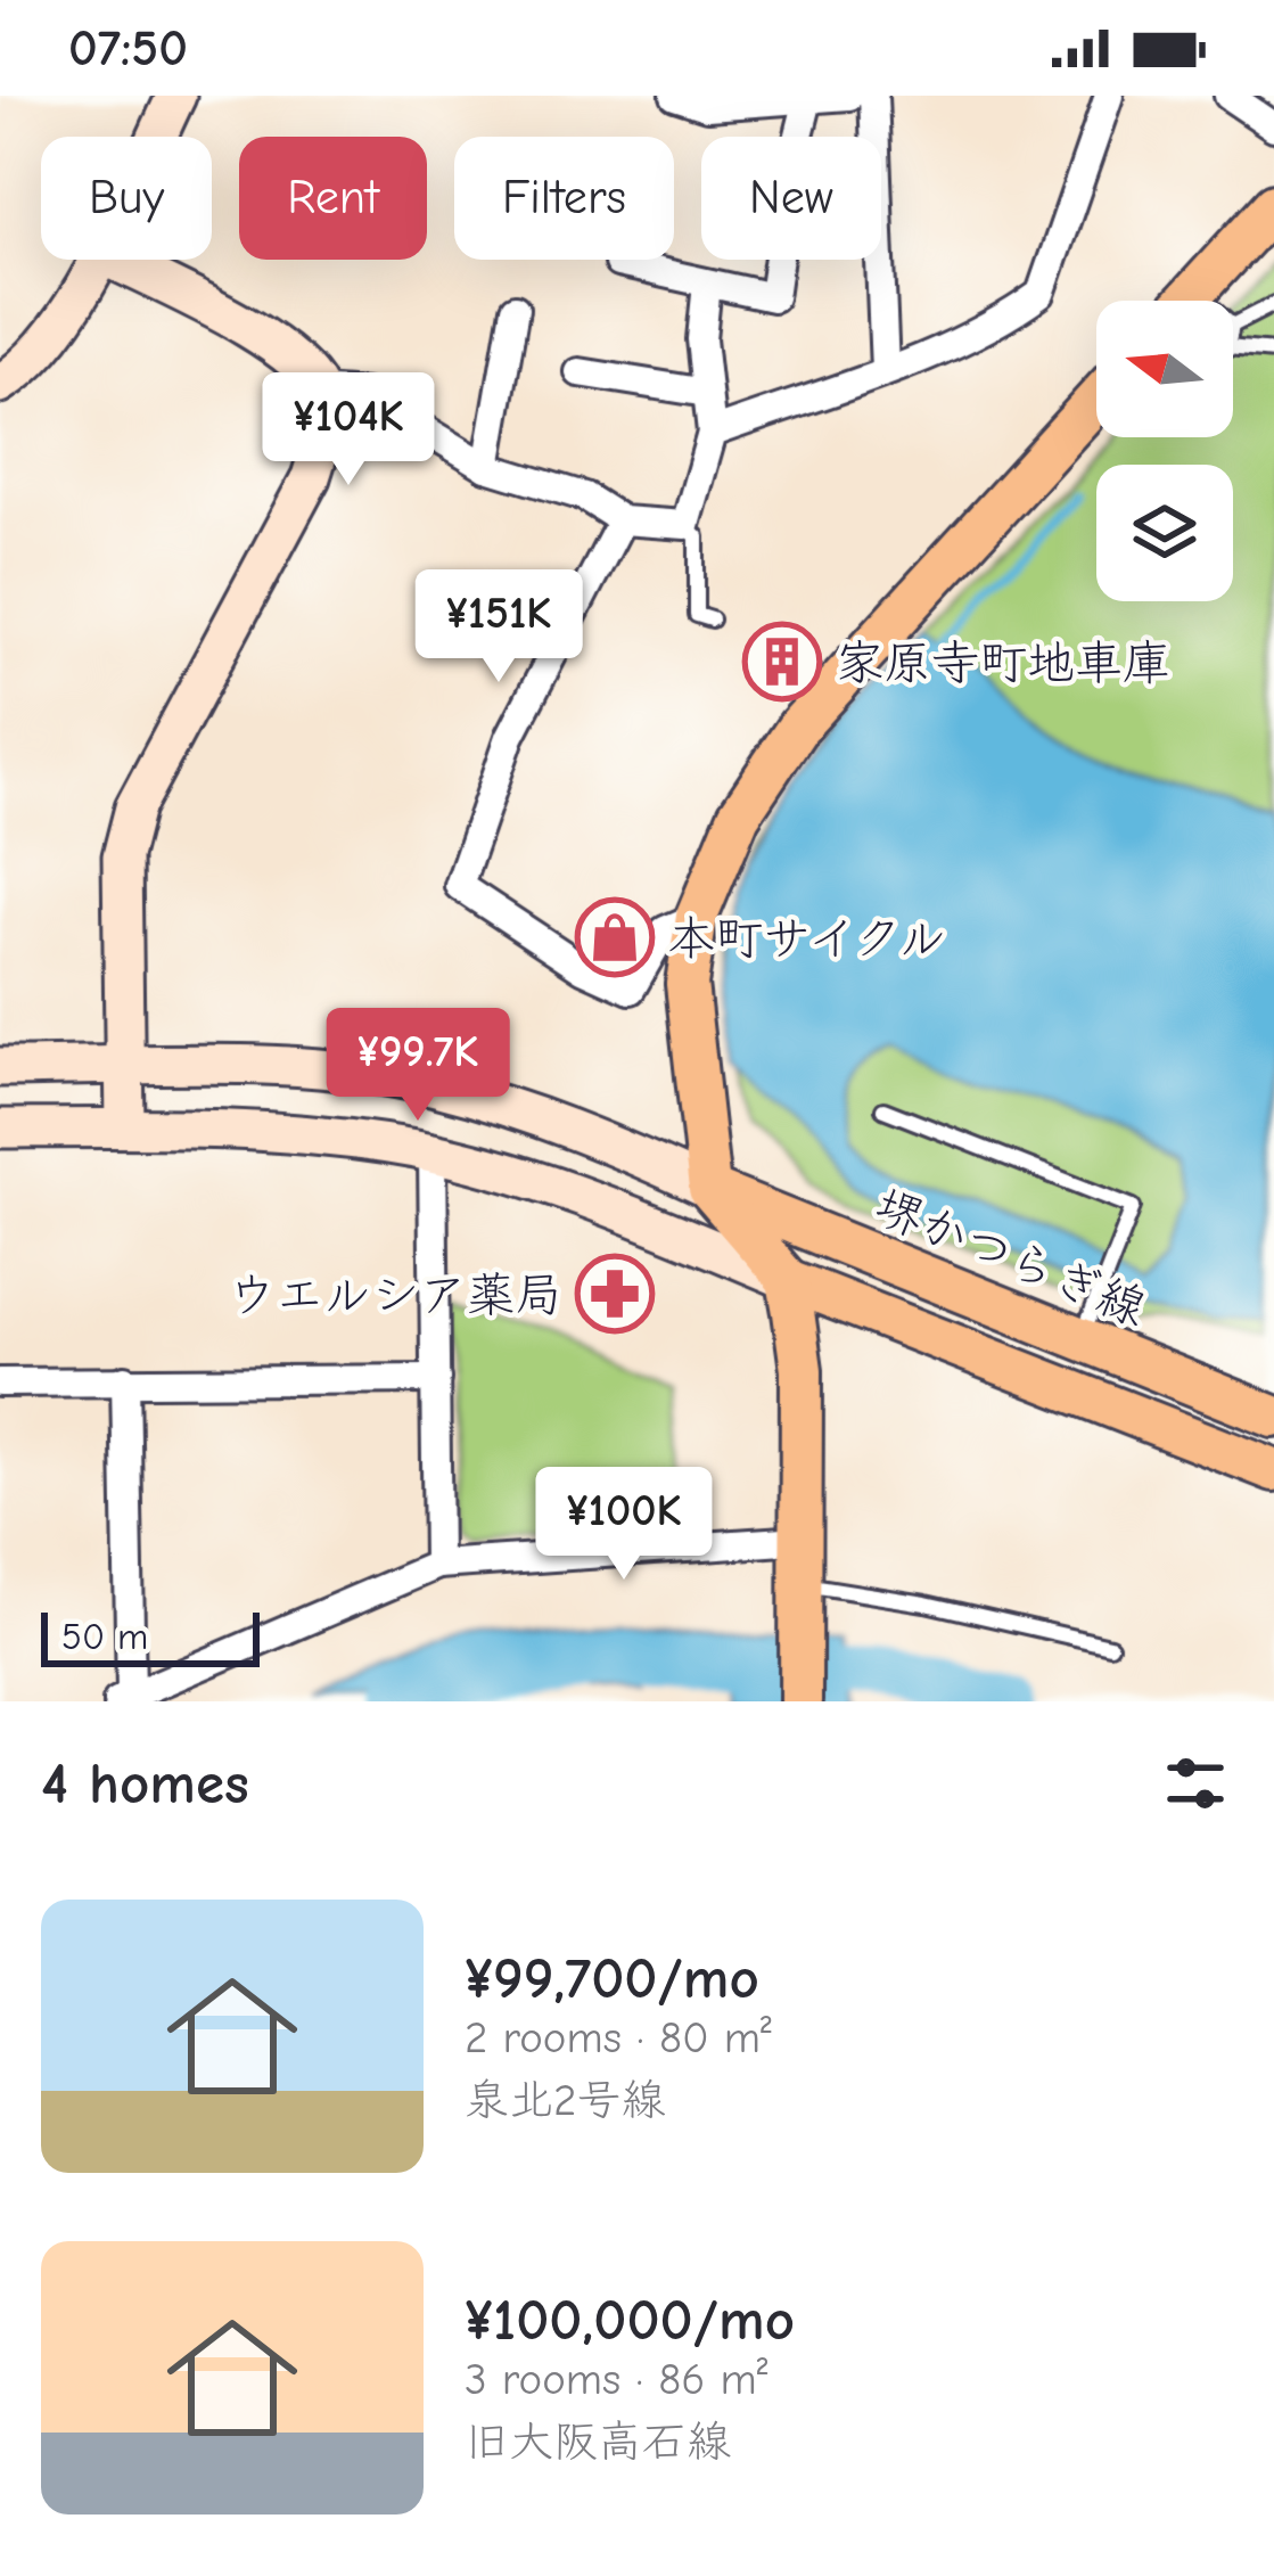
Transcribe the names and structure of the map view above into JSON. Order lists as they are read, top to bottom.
{
  "streets": {
    "main road": ["堺かつらぎ線"]
  },
  "places": {
    "building": ["家原寺町地車庫"],
    "shop": ["本町サイクル"],
    "pharmacy": ["ウエルシア薬局"]
  },
  "scale_bar": "50 m",
  "north": "left",
  "page": {
    "status": "07:50",
    "chip": [
      "Buy",
      "Rent",
      "Filters",
      "New"
    ],
    "price": [
      "¥104K",
      "¥151K",
      "¥99.7K",
      "¥100K"
    ],
    "scale": "50 m",
    "heading": "4 homes",
    "list": [
      {
        "name": "¥99,700/mo",
        "note": "2 rooms · 80 m² · 泉北2号線"
      },
      {
        "name": "¥100,000/mo",
        "note": "3 rooms · 86 m² · 旧大阪高石線"
      }
    ]
  }
}
